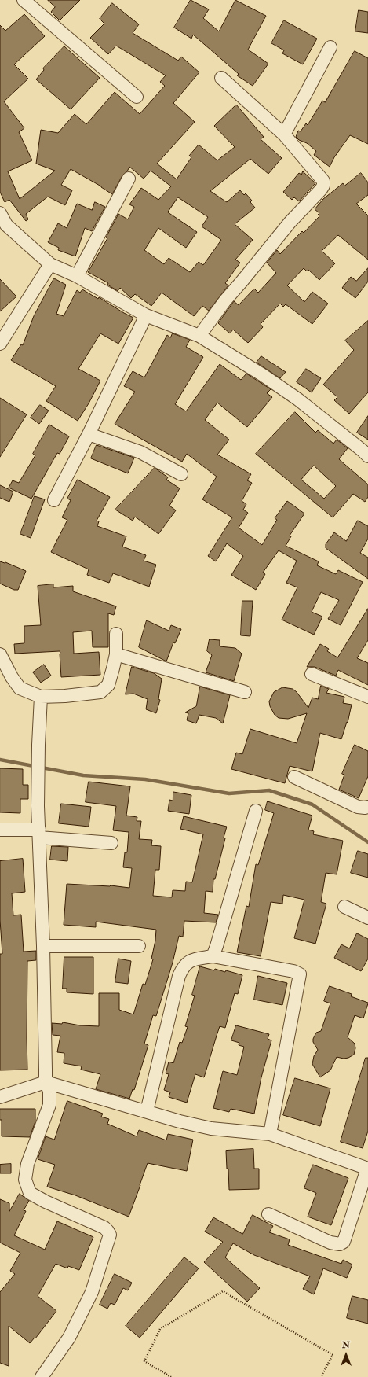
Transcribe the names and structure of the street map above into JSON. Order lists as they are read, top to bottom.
{
  "north": "top"
}
